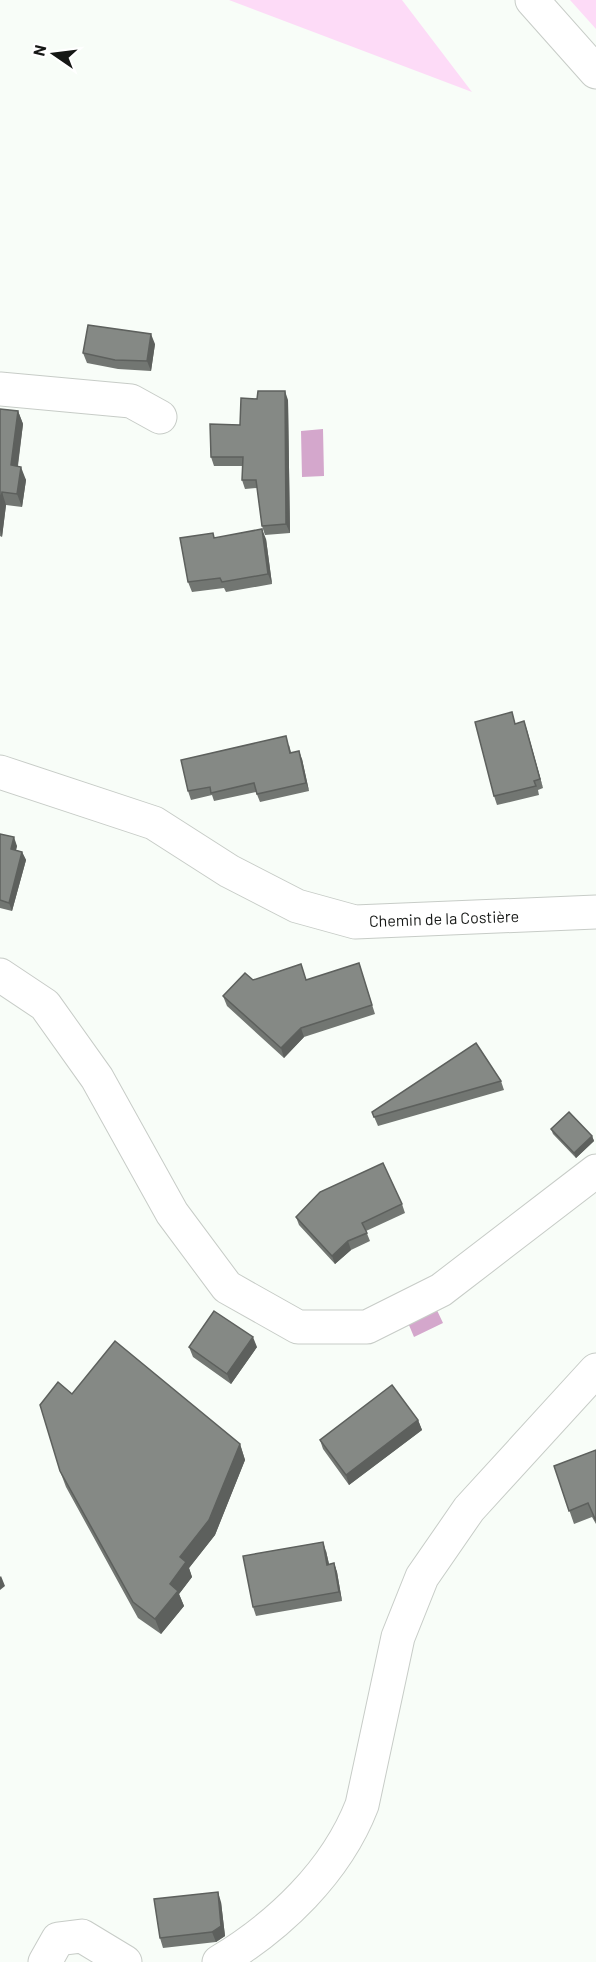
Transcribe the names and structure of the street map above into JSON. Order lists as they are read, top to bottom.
{
  "streets": {
    "main road": ["Chemin de la Costière"]
  },
  "north": "left"
}
